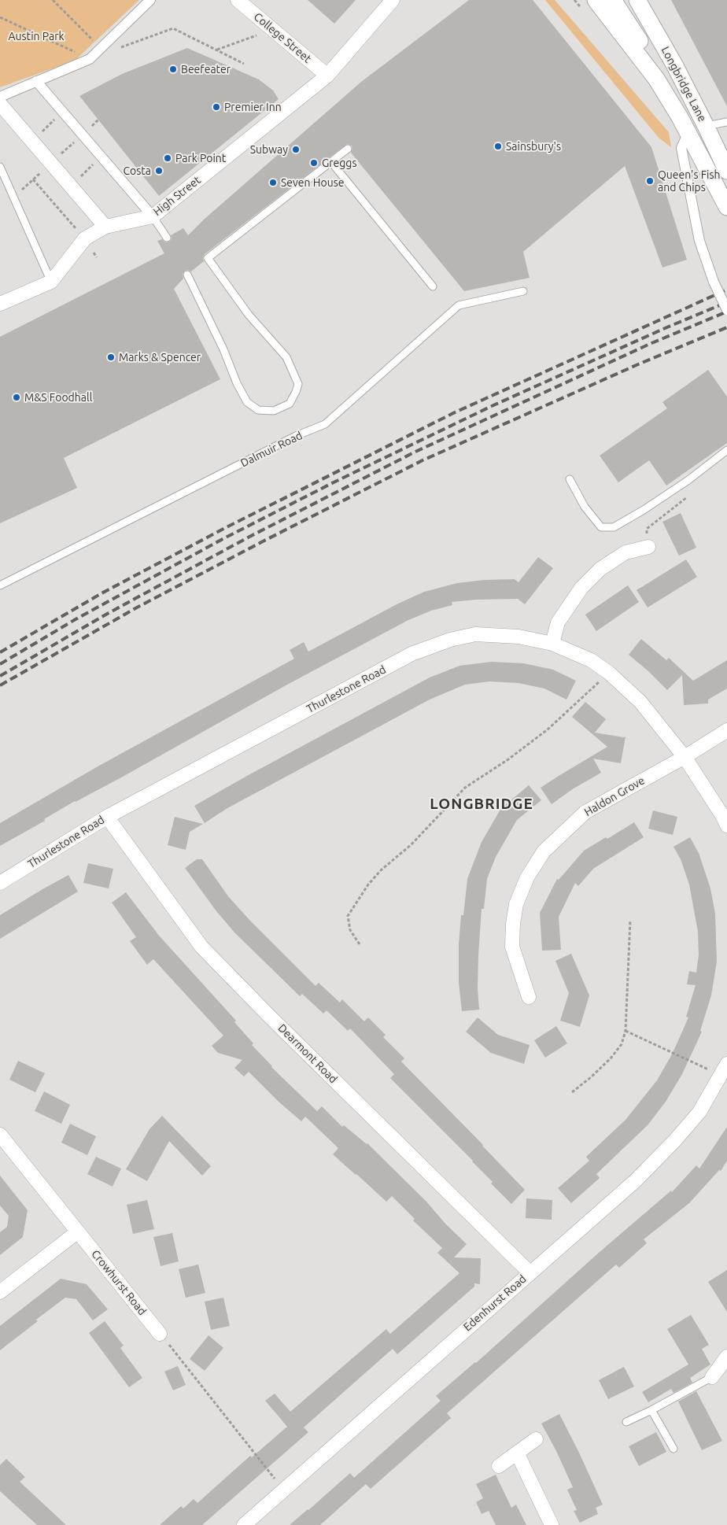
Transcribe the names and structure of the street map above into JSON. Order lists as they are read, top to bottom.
{
  "streets": {
    "street": [
      "College Street",
      "Longbridge Lane",
      "High Street",
      "Thurlestone Road",
      "Haldon Grove",
      "Dearmont Road",
      "Crowhurst Road",
      "Edenhurst Road"
    ],
    "lane": ["Dalmuir Road"]
  },
  "crossings": [
    ["College Street", "High Street"],
    ["Thurlestone Road", "Haldon Grove"],
    ["Thurlestone Road", "Dearmont Road"],
    ["Dearmont Road", "Edenhurst Road"]
  ],
  "districts": ["LONGBRIDGE"],
  "parks": ["Austin Park"],
  "places": [
    "Beefeater",
    "Premier Inn",
    "Sainsbury's",
    "Subway",
    "Park Point",
    "Greggs",
    "Costa",
    "Queen's Fish and Chips",
    "Seven House",
    "Marks & Spencer",
    "M&S Foodhall"
  ]
}
